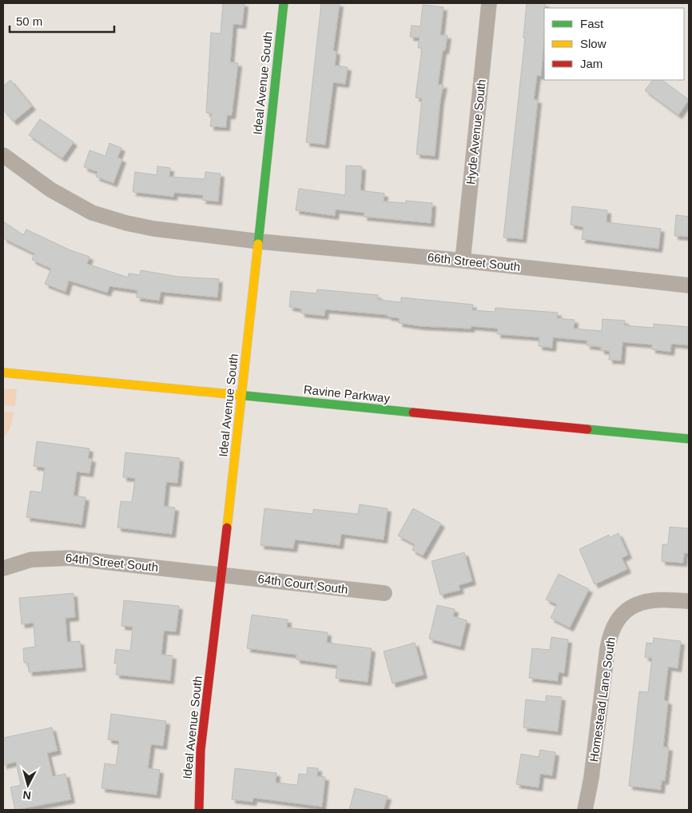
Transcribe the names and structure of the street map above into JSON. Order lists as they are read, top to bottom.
{
  "streets": {
    "street": [
      "Ideal Avenue South",
      "Hyde Avenue South",
      "66th Street South",
      "Ravine Parkway",
      "64th Street South",
      "64th Court South",
      "Homestead Lane South"
    ]
  },
  "crossings": [
    ["Ideal Avenue South", "66th Street South"],
    ["Ideal Avenue South", "Ravine Parkway"],
    ["Ideal Avenue South", "64th Street South"],
    ["Ideal Avenue South", "64th Court South"],
    ["Hyde Avenue South", "66th Street South"],
    ["64th Street South", "64th Court South"]
  ],
  "legend": ["Fast", "Slow", "Jam"],
  "scale_bar": "50 m",
  "north": "bottom"
}
